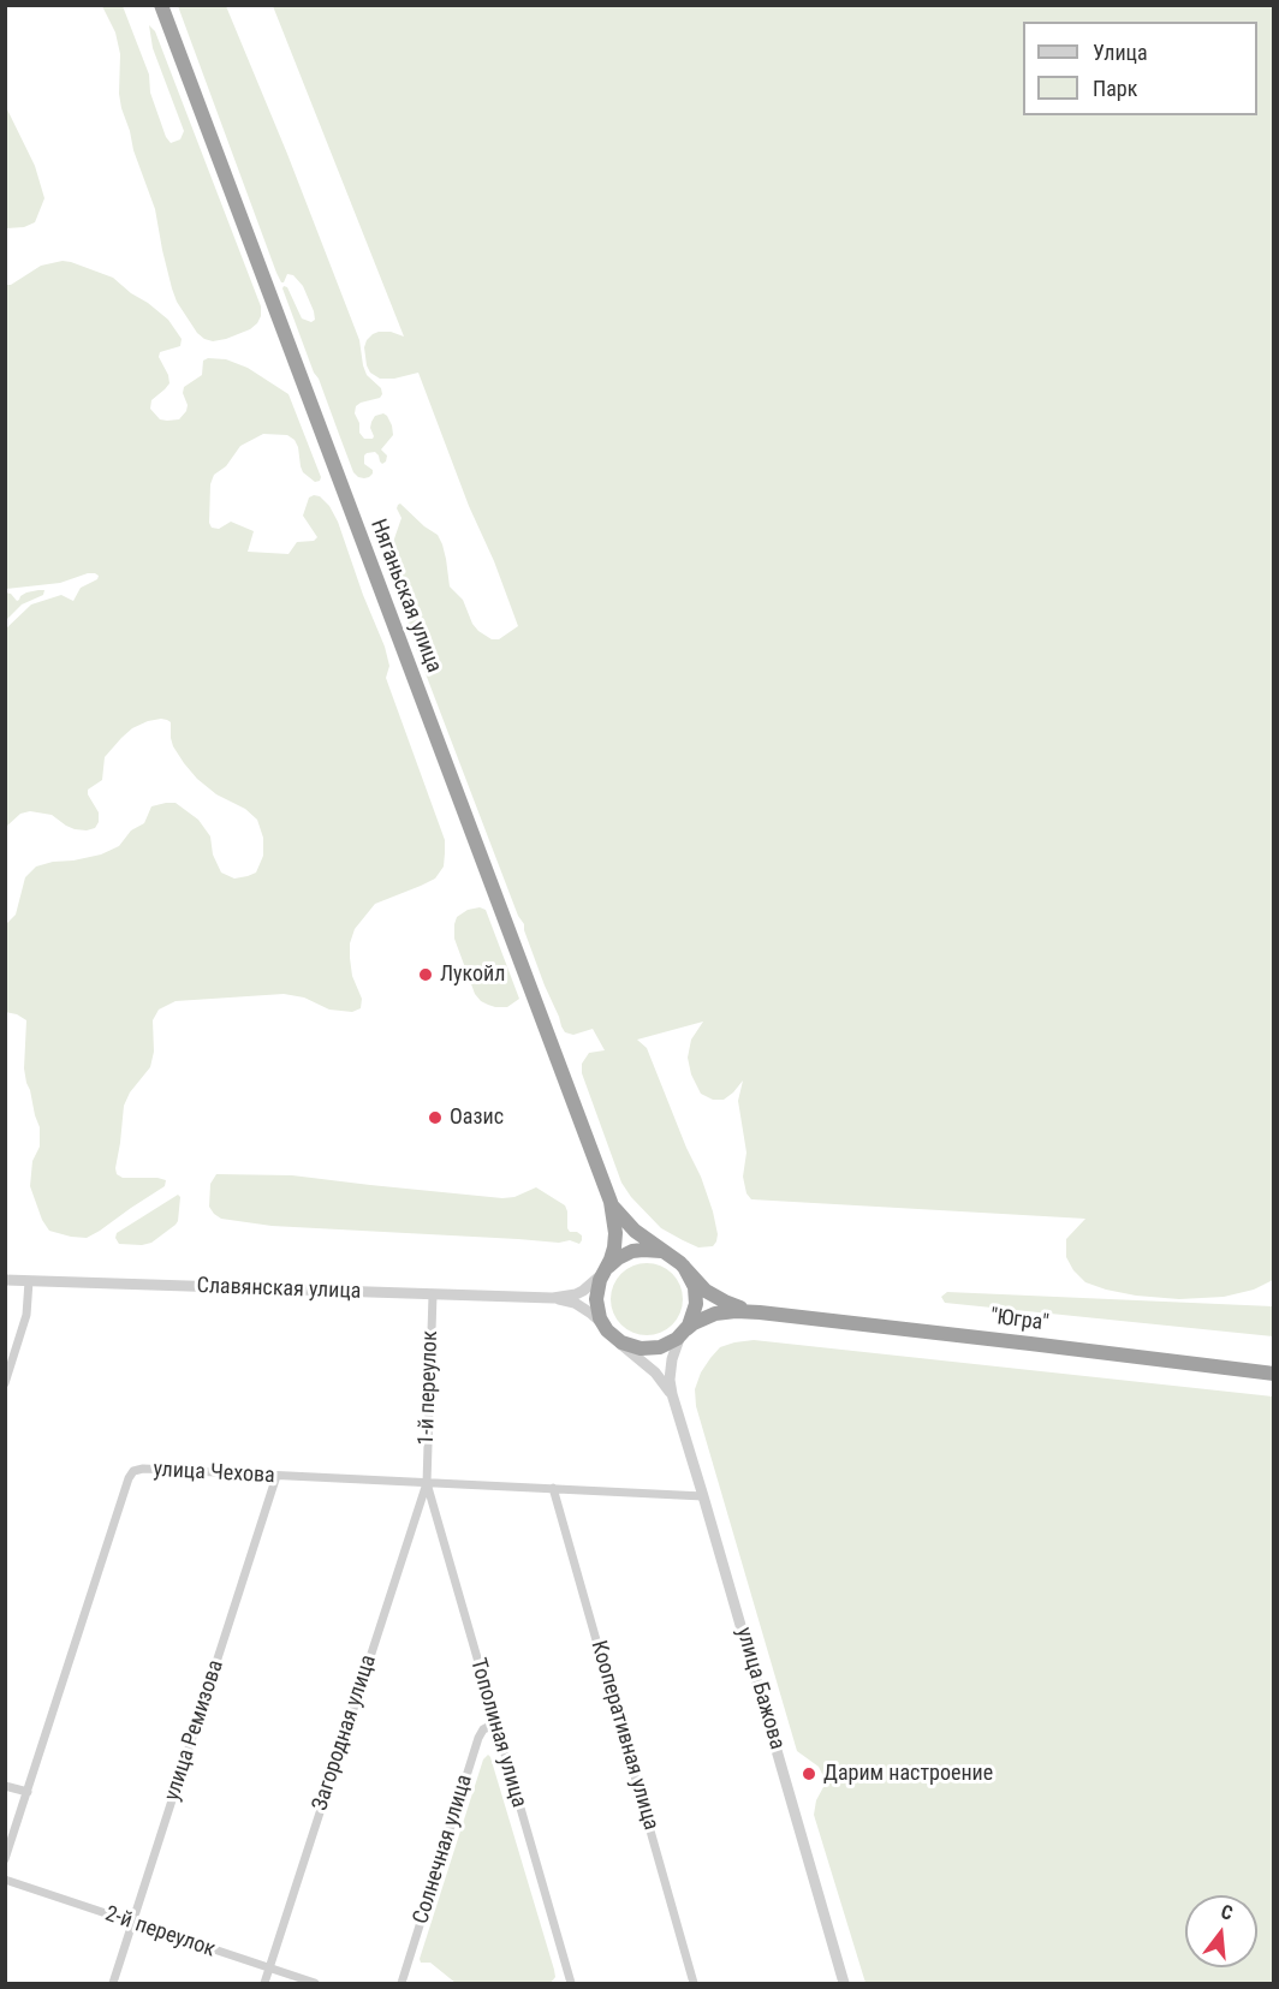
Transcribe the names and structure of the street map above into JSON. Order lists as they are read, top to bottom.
{
  "streets": {
    "highway": ["Няганьская улица", "\"Югра\""],
    "street": [
      "Славянская улица",
      "1-й переулок",
      "улица Чехова",
      "улица Бажова",
      "улица Ремизова",
      "Загородная улица",
      "Тополиная улица",
      "Кооперативная улица",
      "Солнечная улица",
      "2-й переулок"
    ]
  },
  "crossings": [
    ["Славянская улица", "1-й переулок"],
    ["1-й переулок", "улица Чехова"],
    ["1-й переулок", "Загородная улица"],
    ["1-й переулок", "Тополиная улица"],
    ["улица Чехова", "улица Бажова"],
    ["улица Чехова", "улица Ремизова"],
    ["улица Чехова", "Загородная улица"],
    ["улица Чехова", "Тополиная улица"],
    ["улица Чехова", "Кооперативная улица"],
    ["улица Ремизова", "2-й переулок"],
    ["Загородная улица", "Тополиная улица"],
    ["Загородная улица", "2-й переулок"],
    ["Тополиная улица", "Солнечная улица"]
  ],
  "places": ["Лукойл", "Оазис", "Дарим настроение"],
  "legend": ["Улица", "Парк"],
  "north": "top"
}
